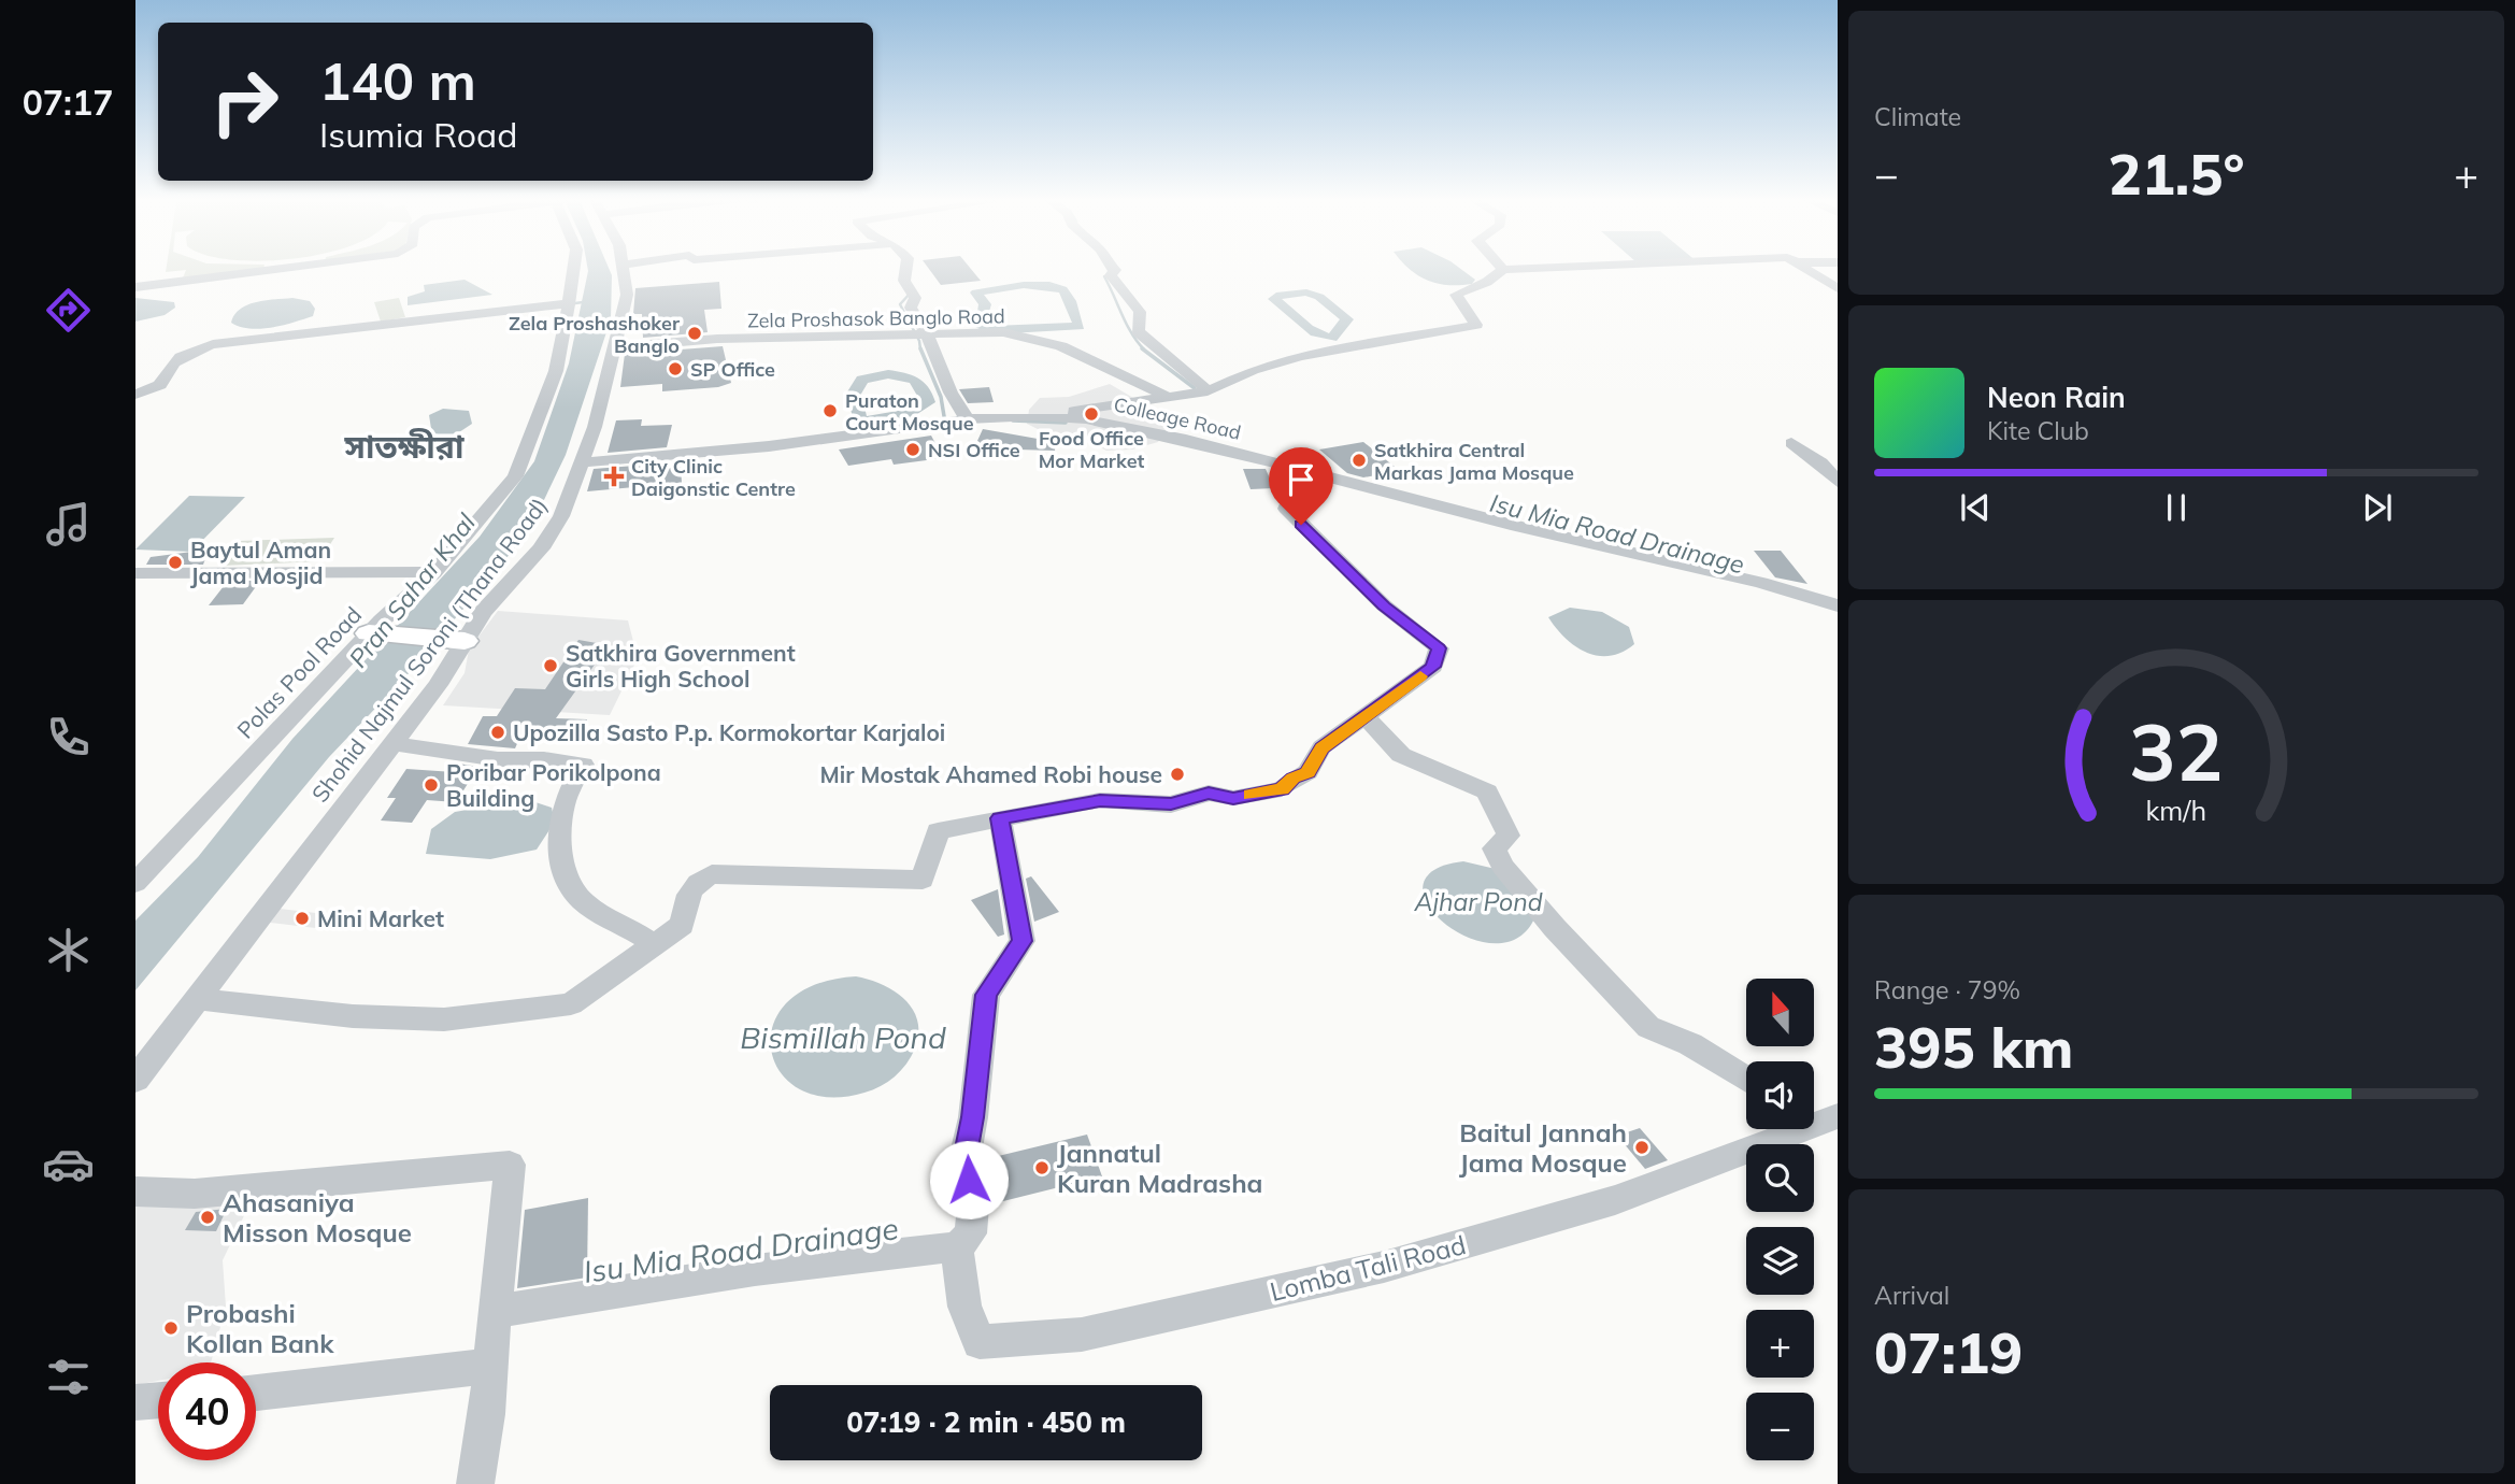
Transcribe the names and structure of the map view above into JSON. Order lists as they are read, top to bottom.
{
  "streets": {
    "street": [
      "Zela Proshasok Banglo Road",
      "Colleage Road",
      "Shohid Najmul Soroni (Thana Road)",
      "Polas Pool Road",
      "Lomba Tali Road"
    ]
  },
  "crossings": [
    ["Zela Proshasok Banglo Road", "Shohid Najmul Soroni (Thana Road)"],
    ["Colleage Road", "Shohid Najmul Soroni (Thana Road)"]
  ],
  "districts": ["সাতক্ষীরা"],
  "water": [
    "Isu Mia Road Drainage",
    "Pran Sahar Khal",
    "Ajhar Pond",
    "Bismillah Pond"
  ],
  "places": {
    "other": [
      "Zela Proshashoker Banglo",
      "SP Office",
      "Puraton Court Mosque",
      "Food Office Mor Market",
      "NSI Office",
      "Satkhira Central Markas Jama Mosque",
      "Baytul Aman Jama Mosjid",
      "Satkhira Government Girls High School",
      "Upozilla Sasto P.p. Kormokortar Karjaloi",
      "Mir Mostak Ahamed Robi house",
      "Poribar Porikolpona Building",
      "Mini Market",
      "Baitul Jannah Jama Mosque",
      "Jannatul Kuran Madrasha",
      "Ahasaniya Misson Mosque",
      "Probashi Kollan Bank"
    ],
    "health": ["City Clinic Daigonstic Centre"]
  },
  "north": "top",
  "page": {
    "tabs": "07:17",
    "tile": [
      "Climate",
      ["Range · 79%", "395 km"],
      ["Arrival", "07:19"]
    ],
    "turn": ["140 m", "Isumia Road"],
    "heat": ["−", "21.5°", "+"],
    "song": ["Neon Rain", "Kite Club"],
    "map_buttons": ["+", "−"],
    "limit": "40",
    "trip": "07:19 · 2 min · 450 m",
    "gauge": ["32", "km/h"]
  }
}
